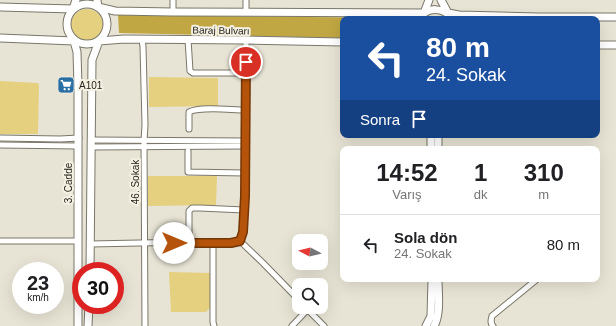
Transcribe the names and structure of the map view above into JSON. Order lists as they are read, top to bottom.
{
  "streets": {
    "main road": ["Baraj Bulvarı", "3. Cadde"],
    "street": ["46. Sokak"]
  },
  "crossings": [
    ["Baraj Bulvarı", "46. Sokak"],
    ["Baraj Bulvarı", "3. Cadde"]
  ],
  "places": {
    "supermarket": ["A101"]
  },
  "north": "left",
  "page": {
    "turn": ["80 m", "24. Sokak"],
    "then": "Sonra",
    "eta": [
      "14:52",
      "Varış",
      "1",
      "dk",
      "310",
      "m"
    ],
    "list": [
      {
        "name": "Sola dön",
        "note": "24. Sokak",
        "value": "80 m"
      }
    ],
    "speed": "23 km/h",
    "limit": "30"
  }
}
